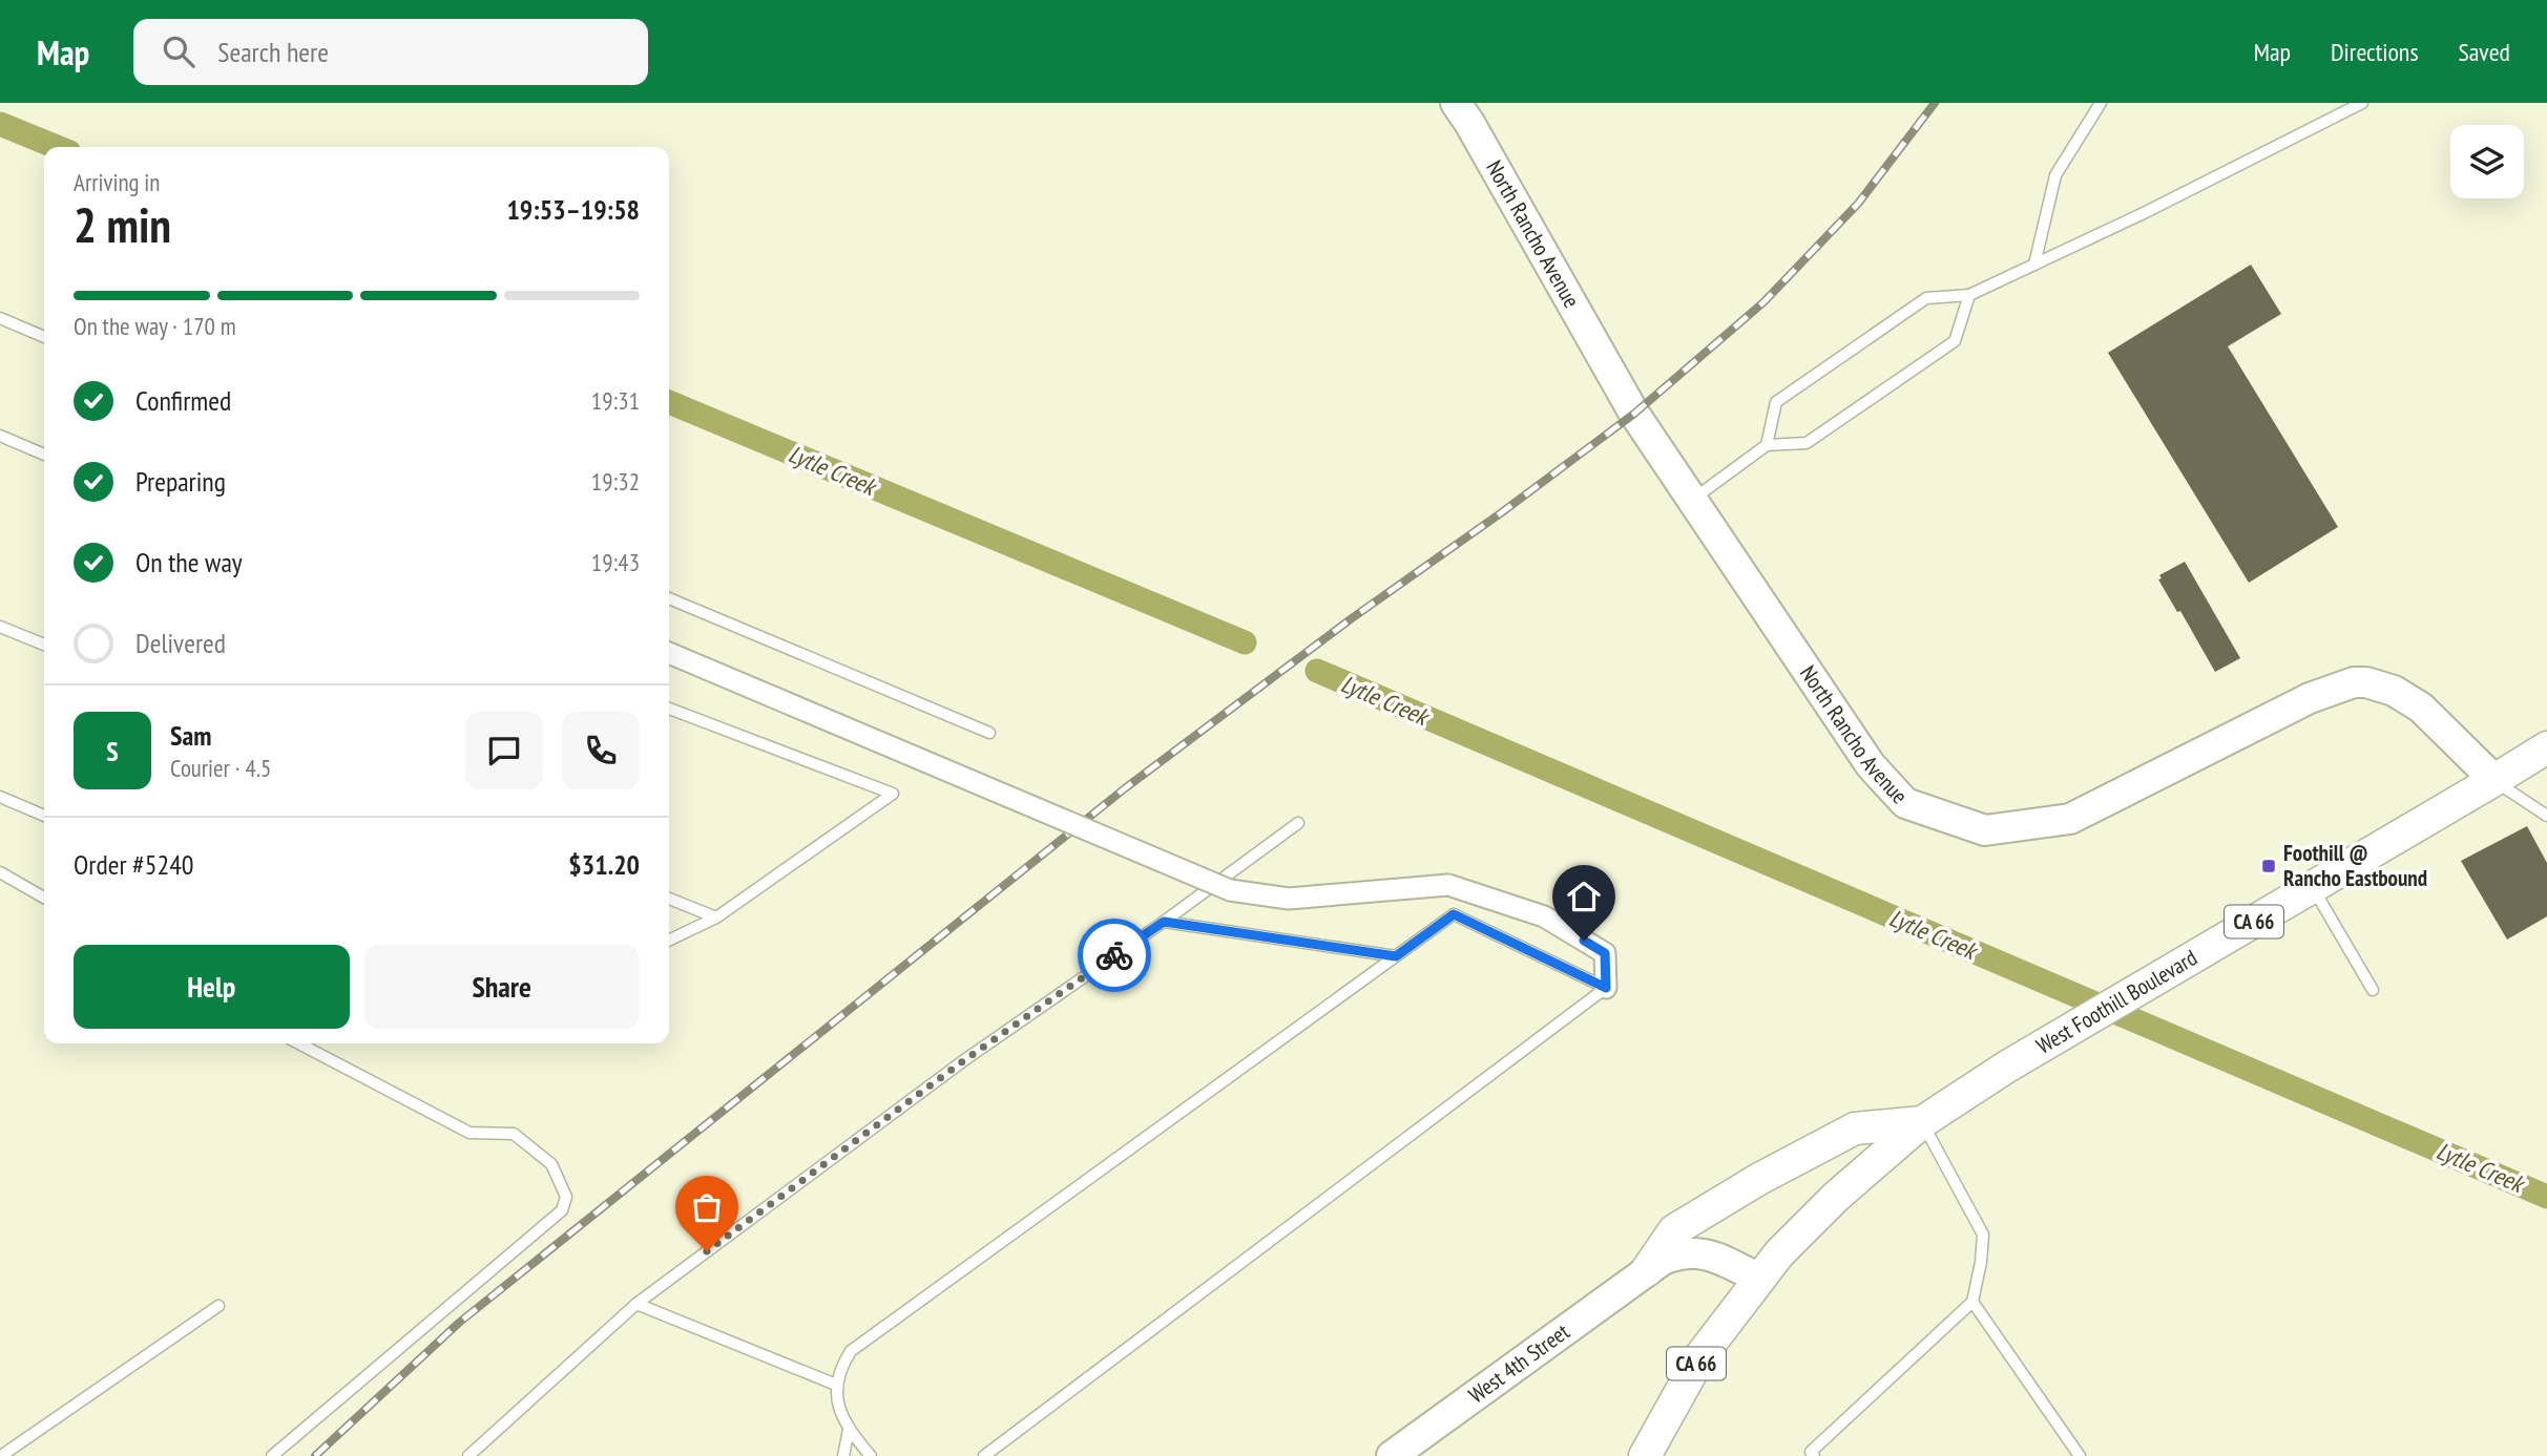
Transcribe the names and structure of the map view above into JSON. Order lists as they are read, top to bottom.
{
  "streets": {
    "main road": ["CA 66", "West Foothill Boulevard"],
    "street": ["North Rancho Avenue", "West 4th Street"]
  },
  "crossings": [
    ["North Rancho Avenue", "West Foothill Boulevard"],
    ["CA 66", "West Foothill Boulevard"],
    ["CA 66", "West 4th Street"],
    ["West Foothill Boulevard", "West 4th Street"]
  ],
  "water": ["Lytle Creek"],
  "places": {
    "transit": ["Foothill @ Rancho Eastbound"]
  },
  "page": {
    "header": "Map",
    "search": "Search here",
    "nav": ["Map", "Directions", "Saved"],
    "heading": ["2 min", "Arriving in", "19:53–19:58"],
    "panel": [
      "Sam",
      "Courier · 4.5",
      "Order #5240",
      "$31.20"
    ],
    "bar": "On the way · 170 m",
    "list": [
      ["Confirmed", "19:31"],
      ["Preparing", "19:32"],
      ["On the way", "19:43"],
      "Delivered"
    ],
    "round": "S",
    "buttons": ["Help", "Share"]
  }
}
